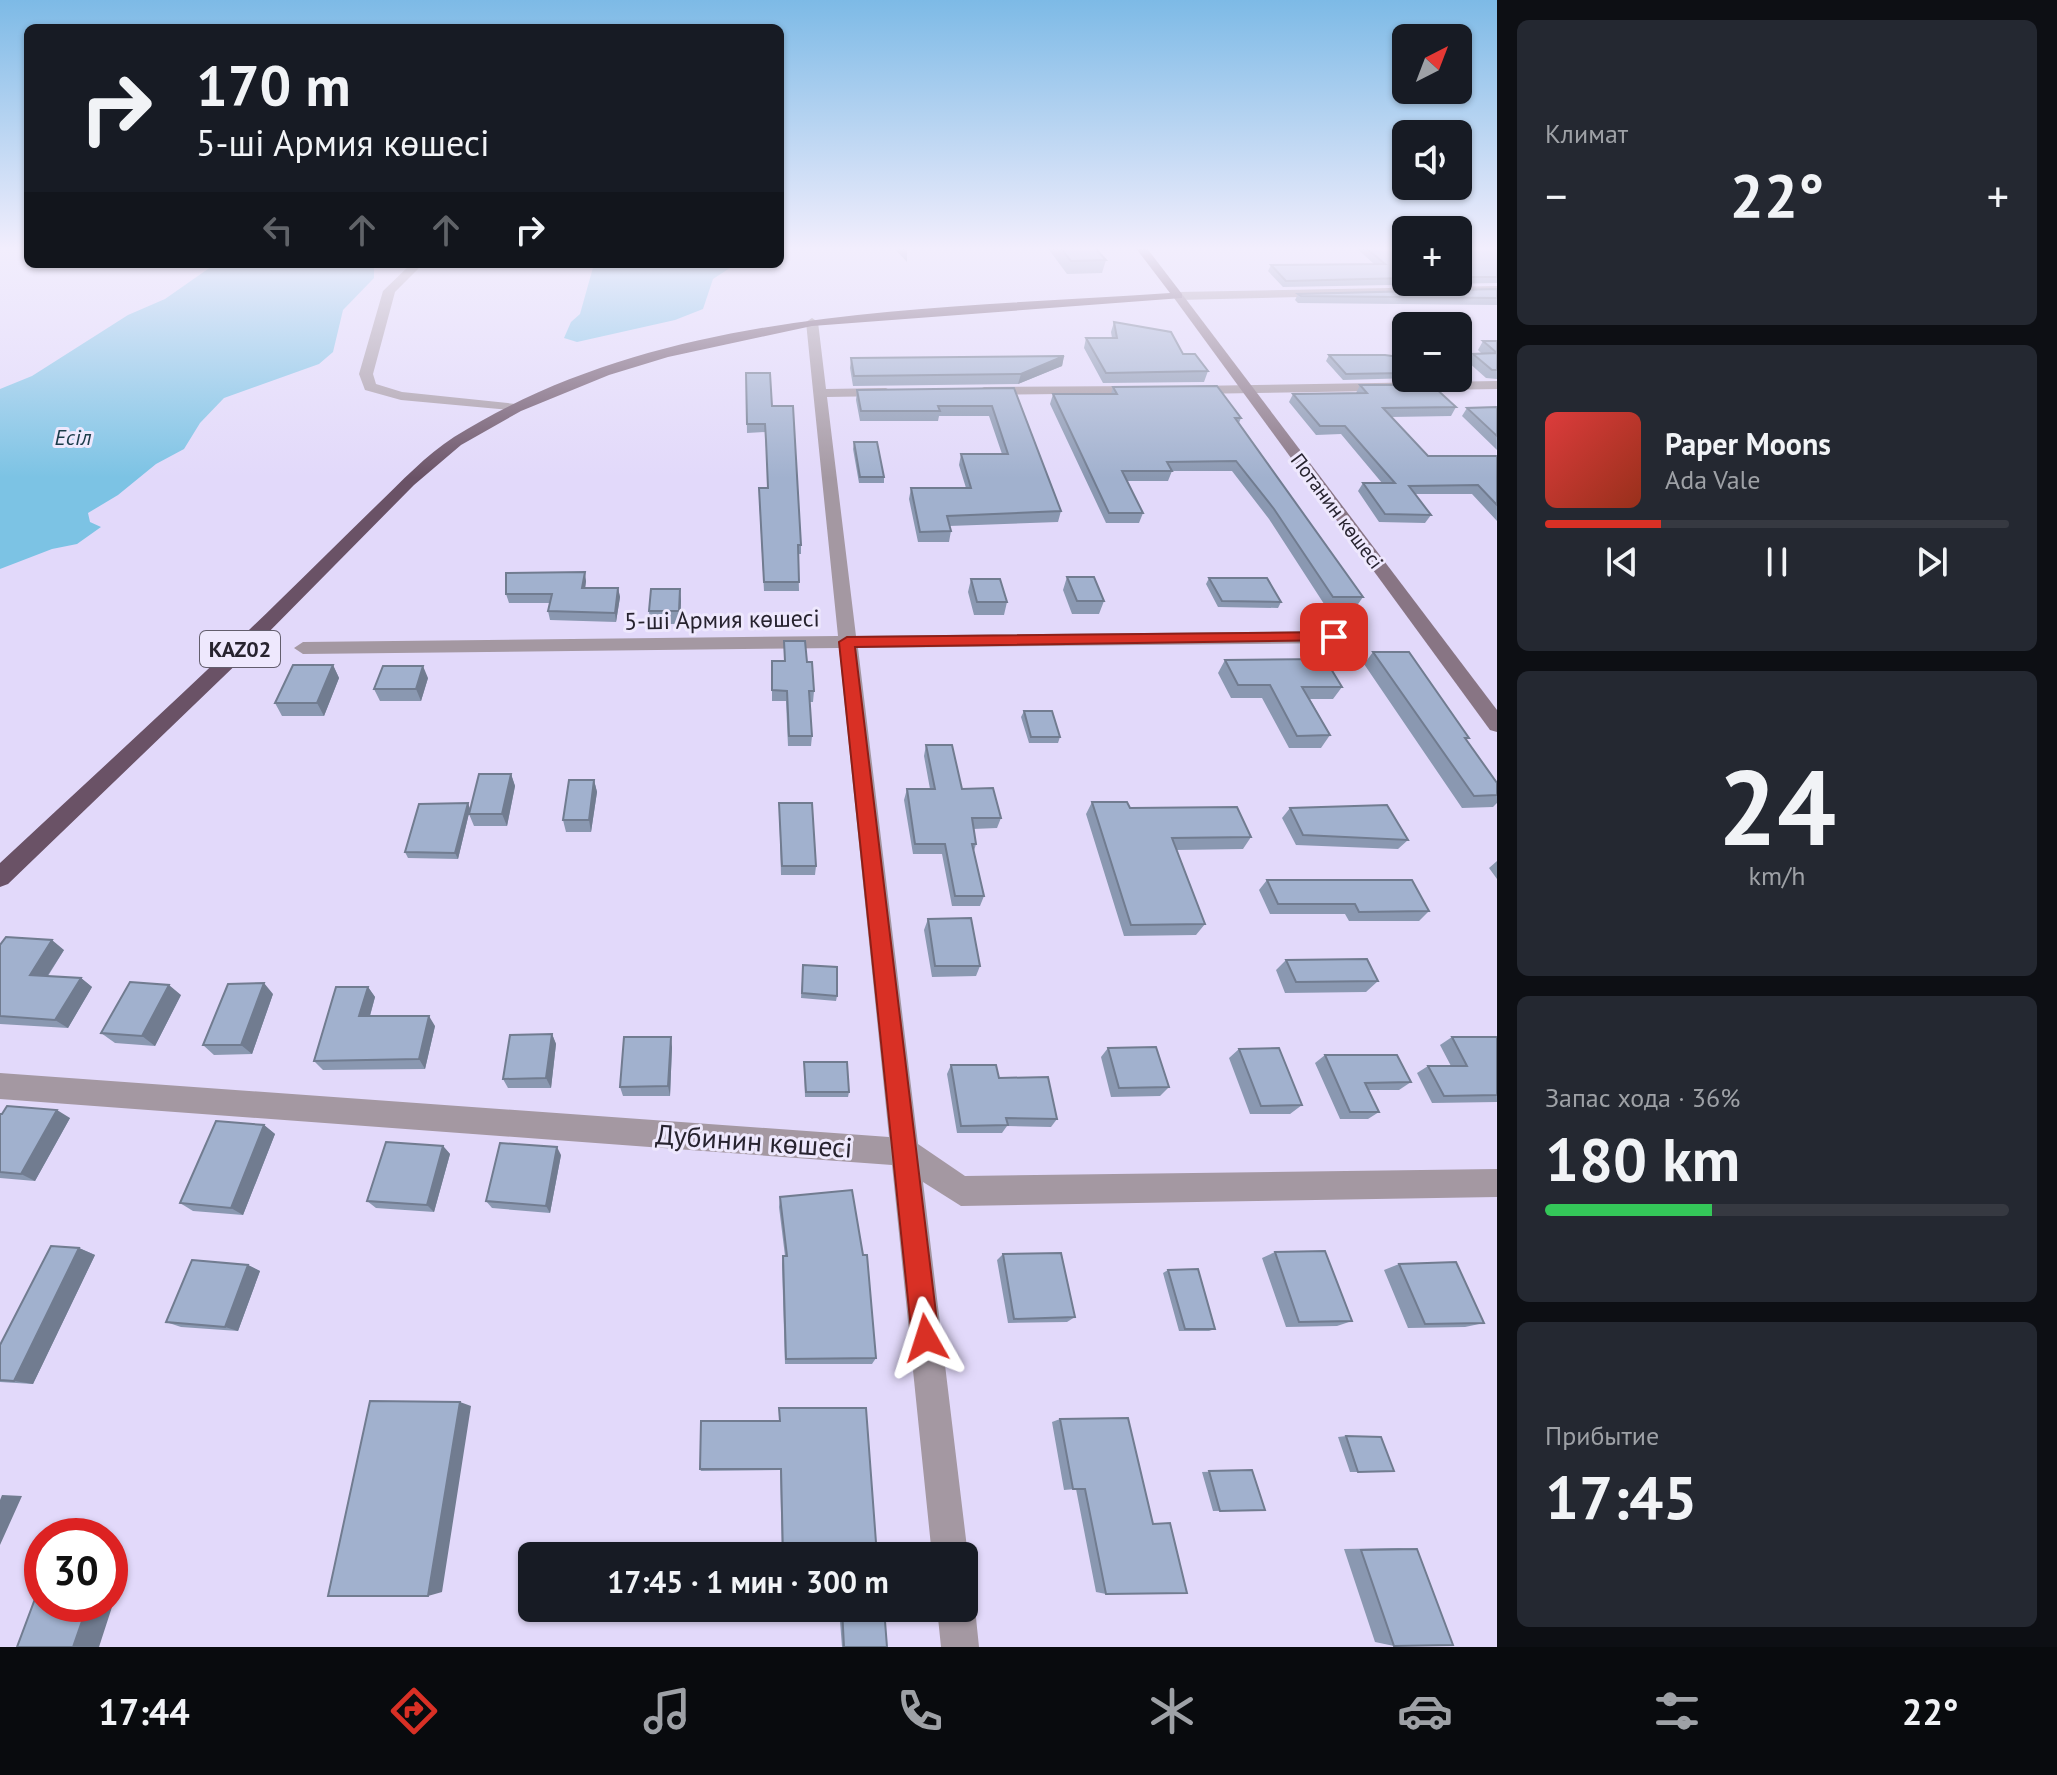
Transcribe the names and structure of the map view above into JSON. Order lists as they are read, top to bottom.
{
  "streets": {
    "highway": ["KAZ02"],
    "main road": ["Потанин көшесі"],
    "street": ["5-ші Армия көшесі", "Дубинин көшесі"]
  },
  "water": ["Есіл"],
  "north": "top right",
  "page": {
    "tile": [
      "Климат",
      ["24", "km/h"],
      ["Запас хода · 36%", "180 km"],
      ["Прибытие", "17:45"]
    ],
    "map_buttons": ["+", "−"],
    "turn": ["170 m", "5-ші Армия көшесі"],
    "heat": ["−", "22°", "+"],
    "song": ["Paper Moons", "Ada Vale"],
    "limit": "30",
    "trip": "17:45 · 1 мин · 300 m",
    "tabs": ["17:44", "22°"]
  }
}
